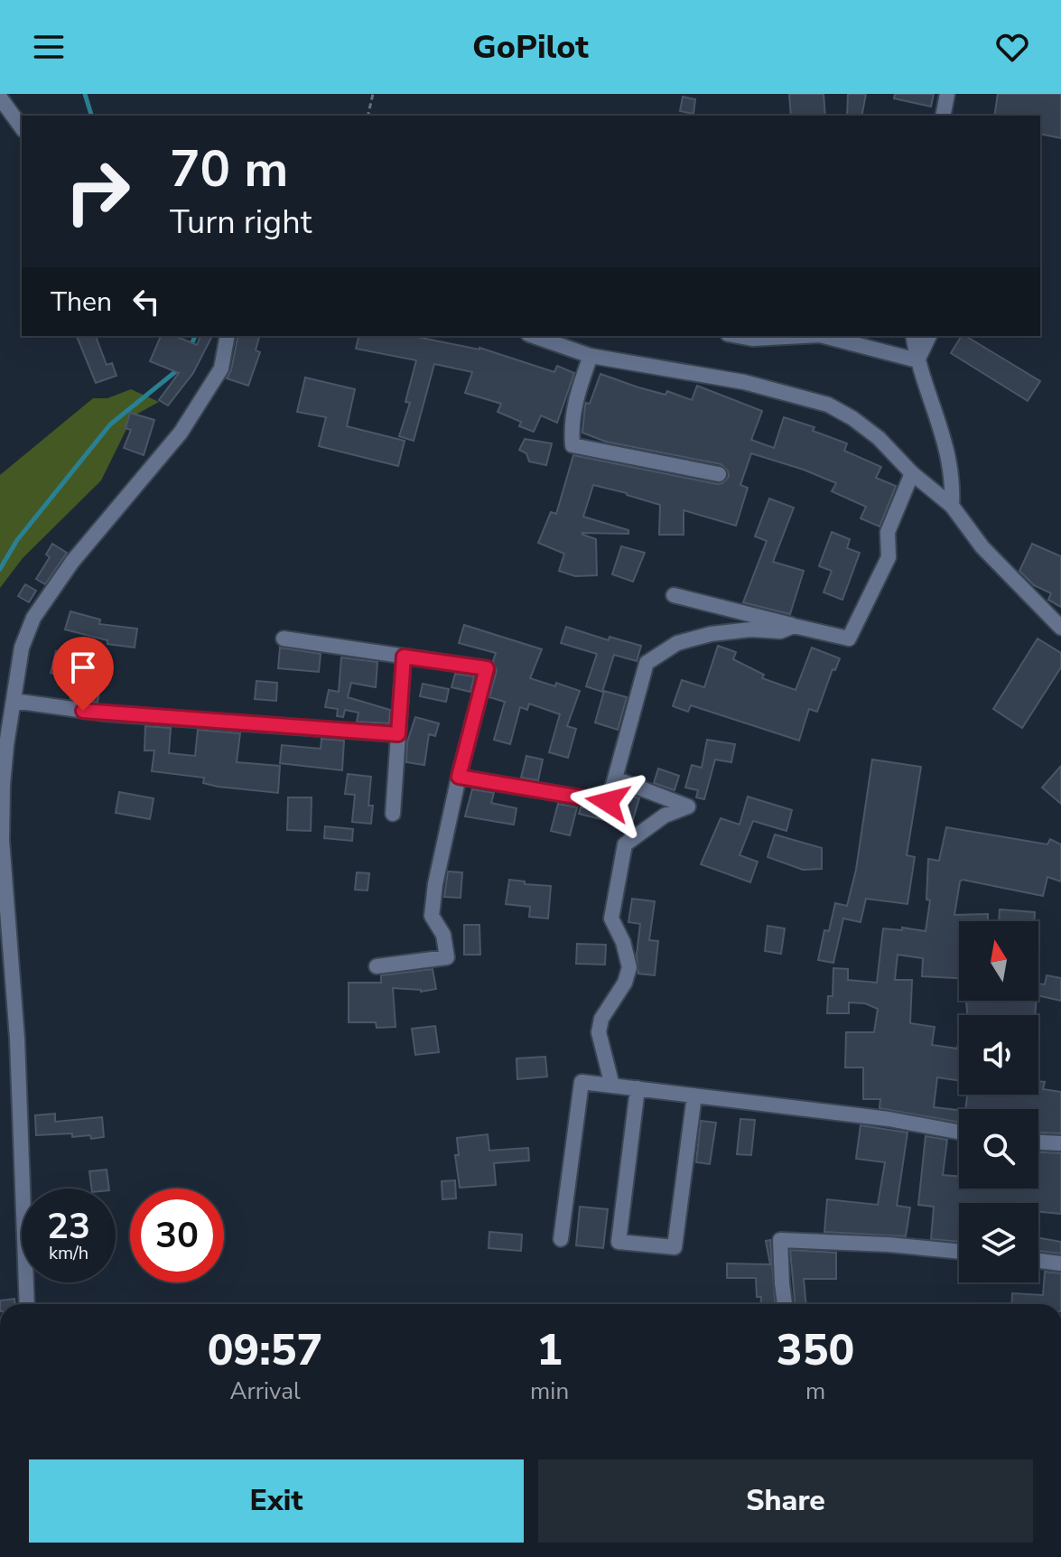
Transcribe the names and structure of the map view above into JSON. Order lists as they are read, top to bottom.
{
  "north": "top",
  "page": {
    "header": "GoPilot",
    "turn": ["70 m", "Turn right"],
    "then": "Then",
    "speed": "23 km/h",
    "limit": "30",
    "eta": [
      "09:57",
      "Arrival",
      "1",
      "min",
      "350",
      "m"
    ],
    "buttons": ["Exit", "Share"]
  }
}
